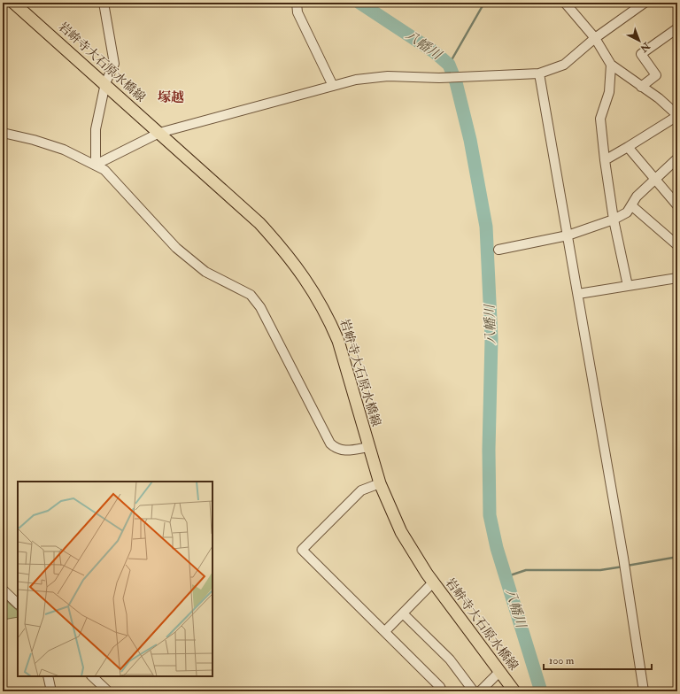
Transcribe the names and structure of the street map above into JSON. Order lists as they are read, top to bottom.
{
  "streets": {
    "main road": ["岩峅寺大石原水橋線"]
  },
  "districts": ["塚越"],
  "water": ["八幡川"],
  "scale_bar": "100 m",
  "north": "bottom right"
}
